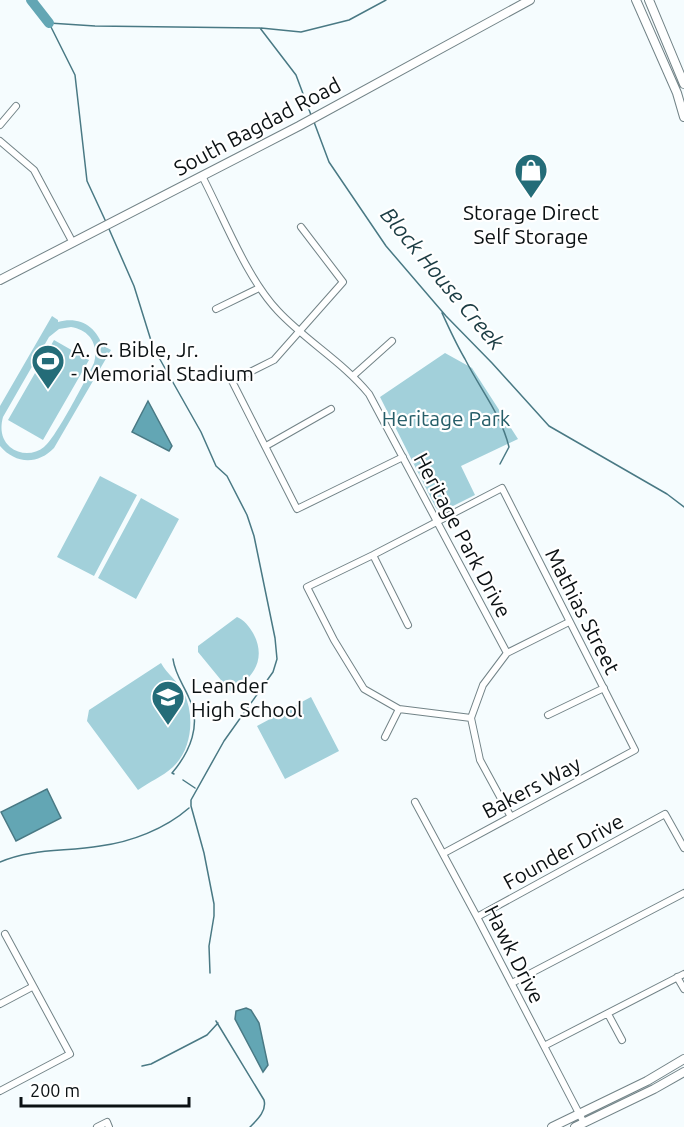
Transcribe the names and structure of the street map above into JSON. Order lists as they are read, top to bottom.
{
  "streets": {
    "main road": ["South Bagdad Road"],
    "street": [
      "Heritage Park Drive",
      "Mathias Street",
      "Bakers Way",
      "Founder Drive",
      "Hawk Drive"
    ]
  },
  "crossings": [
    ["South Bagdad Road", "Heritage Park Drive"],
    ["Heritage Park Drive", "Mathias Street"],
    ["Mathias Street", "Bakers Way"],
    ["Bakers Way", "Hawk Drive"],
    ["Founder Drive", "Hawk Drive"]
  ],
  "water": ["Block House Creek"],
  "parks": ["Heritage Park"],
  "places": {
    "shop": ["Storage Direct Self Storage"],
    "sports": ["A. C. Bible, Jr. - Memorial Stadium"],
    "school or university": ["Leander High School"]
  },
  "scale_bar": "200 m"
}
